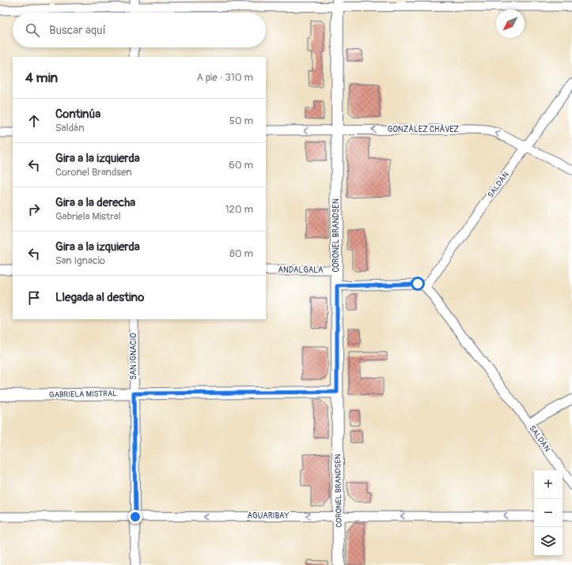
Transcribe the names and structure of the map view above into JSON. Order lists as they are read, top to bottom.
{
  "streets": {
    "street": [
      "GONZÁLEZ CHÁVEZ",
      "SALDÁN",
      "CORONEL BRANDSEN",
      "ANDALGALA",
      "SAN IGNACIO",
      "GABRIELA MISTRAL",
      "AGUARIBAY"
    ]
  },
  "crossings": [
    ["GONZÁLEZ CHÁVEZ", "SALDÁN"],
    ["GONZÁLEZ CHÁVEZ", "CORONEL BRANDSEN"],
    ["CORONEL BRANDSEN", "ANDALGALA"],
    ["CORONEL BRANDSEN", "GABRIELA MISTRAL"],
    ["CORONEL BRANDSEN", "AGUARIBAY"],
    ["SAN IGNACIO", "GABRIELA MISTRAL"],
    ["SAN IGNACIO", "AGUARIBAY"]
  ],
  "one_way": ["GONZÁLEZ CHÁVEZ", "AGUARIBAY"],
  "north": "bottom left",
  "page": {
    "search": "Buscar aquí",
    "heading": ["4 min", "A pie · 310 m"],
    "list": [
      ["Continúa", "Saldán", "50 m"],
      ["Gira a la izquierda", "Coronel Brandsen", "60 m"],
      ["Gira a la derecha", "Gabriela Mistral", "120 m"],
      ["Gira a la izquierda", "San Ignacio", "80 m"],
      "Llegada al destino"
    ],
    "map_buttons": ["+", "−"]
  }
}
